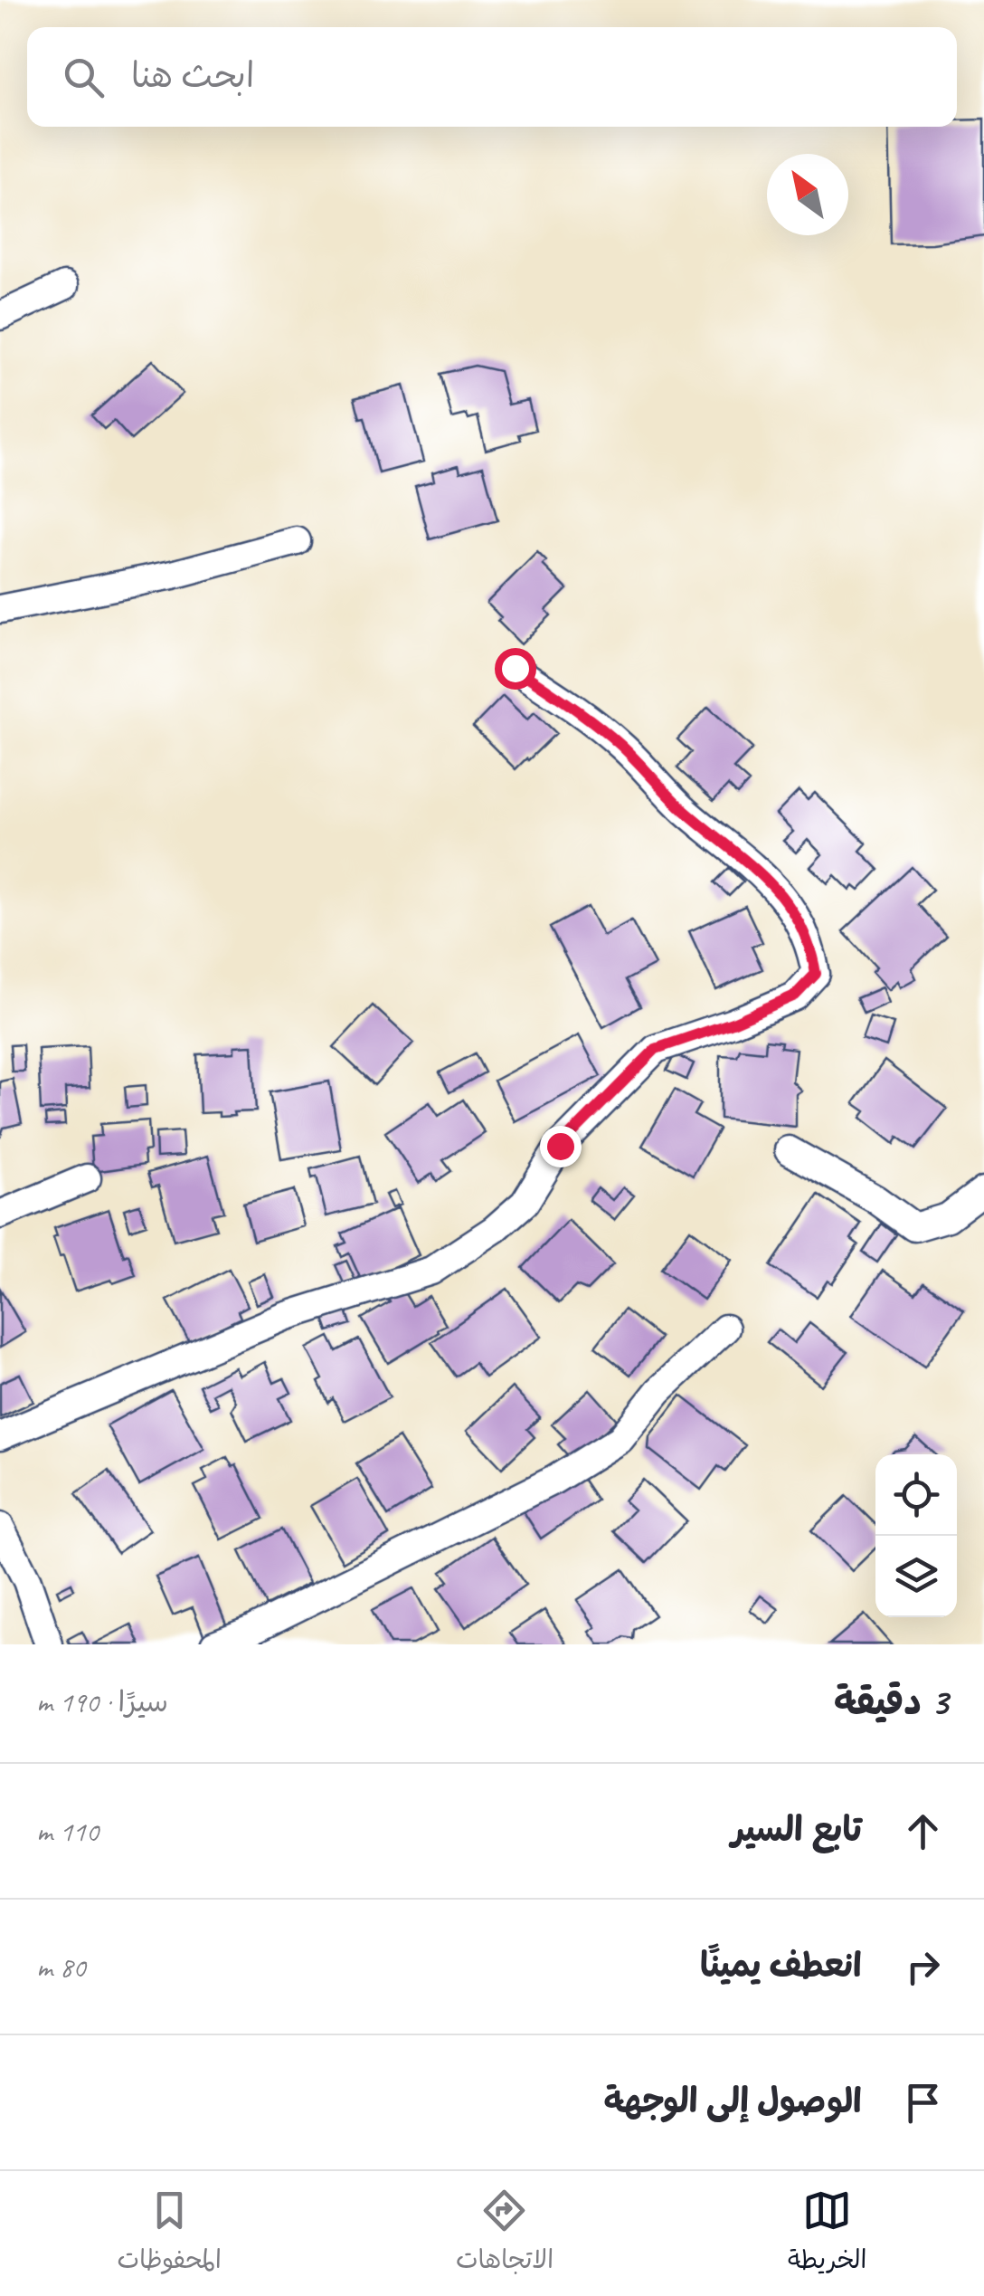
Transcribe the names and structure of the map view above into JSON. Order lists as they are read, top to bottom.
{
  "north": "top left",
  "page": {
    "search": "ابحث هنا",
    "heading": ["3 دقيقة", "سيرًا · 190 m"],
    "list": [
      ["تابع السير", "110 m"],
      ["انعطف يمينًا", "80 m"],
      "الوصول إلى الوجهة"
    ],
    "nav": ["الخريطة", "الاتجاهات", "المحفوظات"]
  }
}
